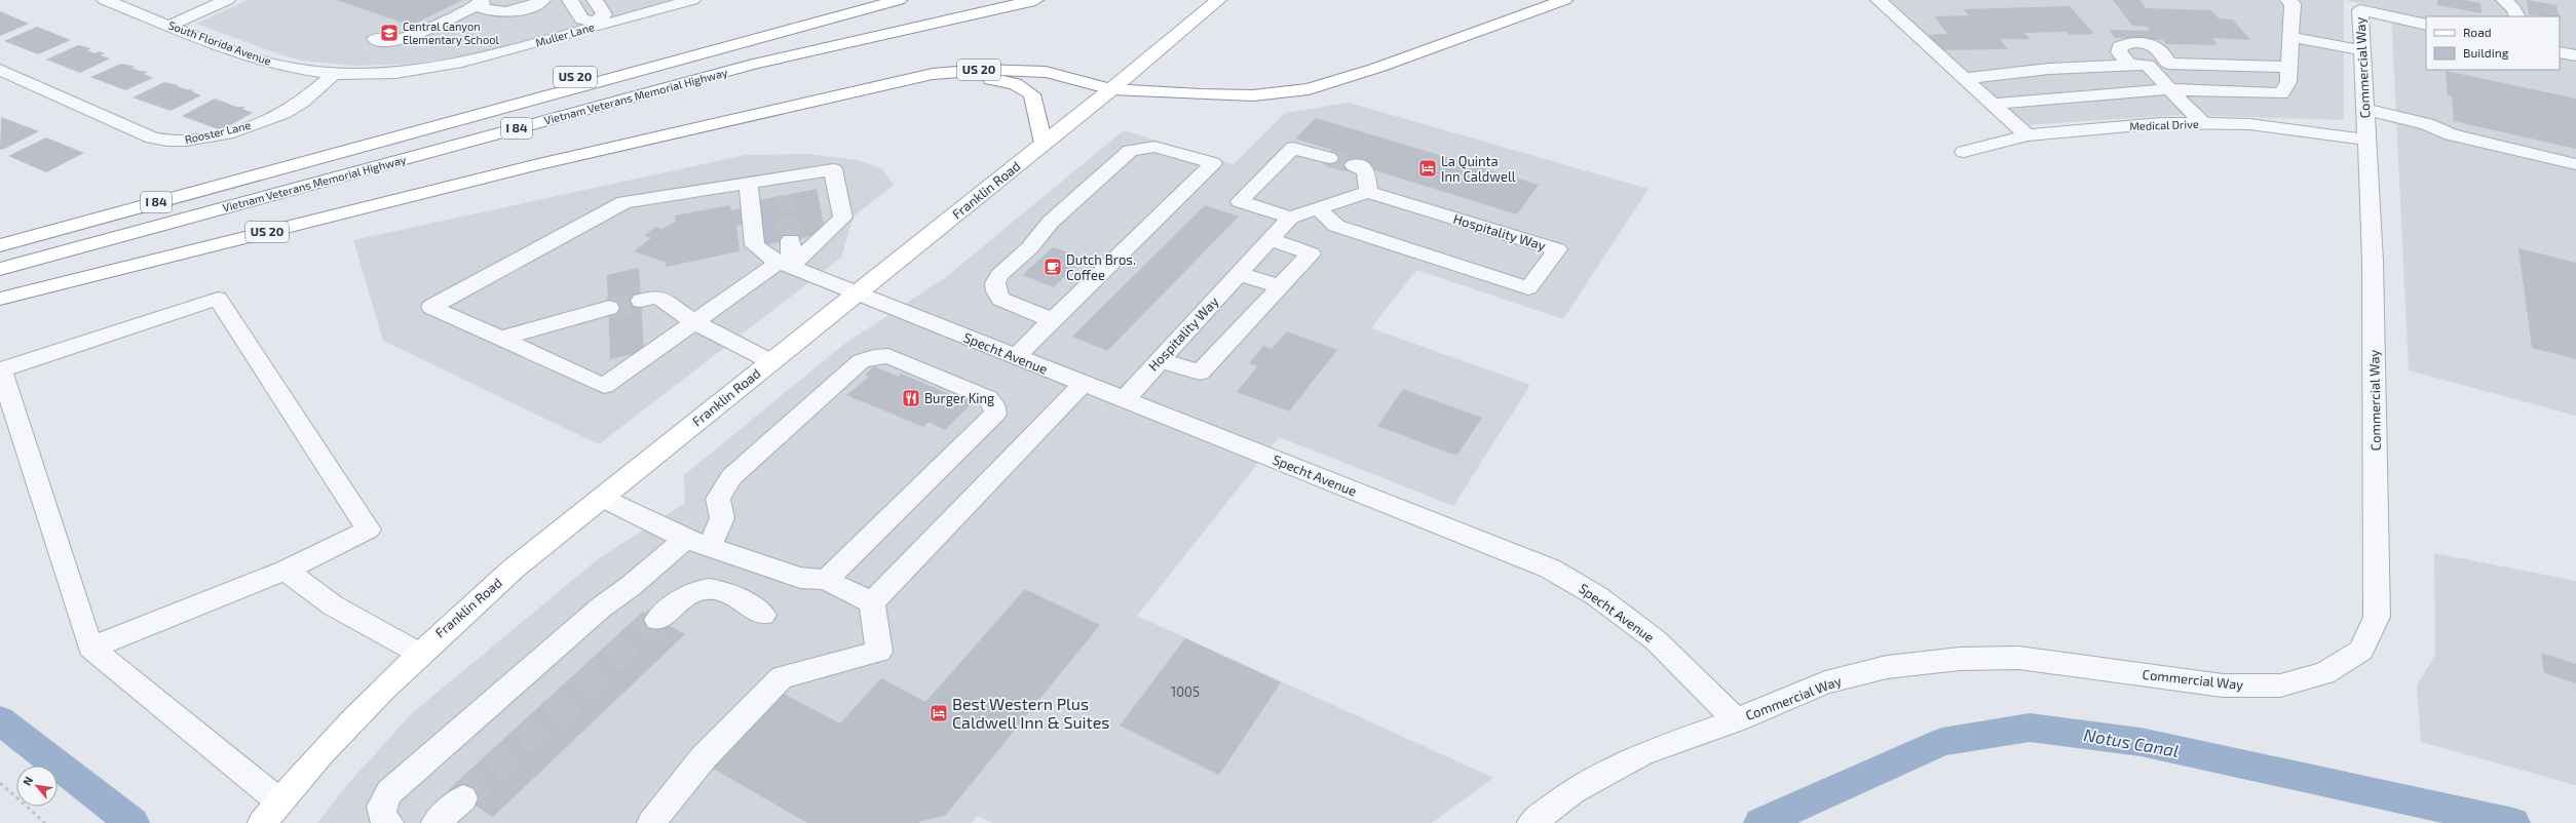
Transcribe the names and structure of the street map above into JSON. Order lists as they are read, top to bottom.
{
  "streets": {
    "main road": [
      "US 20",
      "Vietnam Veterans Memorial Highway",
      "I 84",
      "Franklin Road"
    ],
    "street": [
      "Muller Lane",
      "South Florida Avenue",
      "Commercial Way",
      "Medical Drive",
      "Rooster Lane",
      "Hospitality Way",
      "Specht Avenue"
    ]
  },
  "crossings": [
    ["Muller Lane", "South Florida Avenue"],
    ["South Florida Avenue", "Rooster Lane"],
    ["Commercial Way", "Medical Drive"],
    ["Commercial Way", "Specht Avenue"],
    ["US 20", "Vietnam Veterans Memorial Highway"],
    ["US 20", "Franklin Road"],
    ["Franklin Road", "Specht Avenue"],
    ["Hospitality Way", "Specht Avenue"]
  ],
  "water": ["Notus Canal"],
  "places": {
    "school or university": ["Central Canyon Elementary School"],
    "hotel": ["La Quinta Inn Caldwell", "Best Western Plus Caldwell Inn & Suites"],
    "cafe": ["Dutch Bros. Coffee"],
    "restaurant": ["Burger King"]
  },
  "house_numbers": ["1005"],
  "legend": ["Road", "Building"],
  "north": "top left"
}
